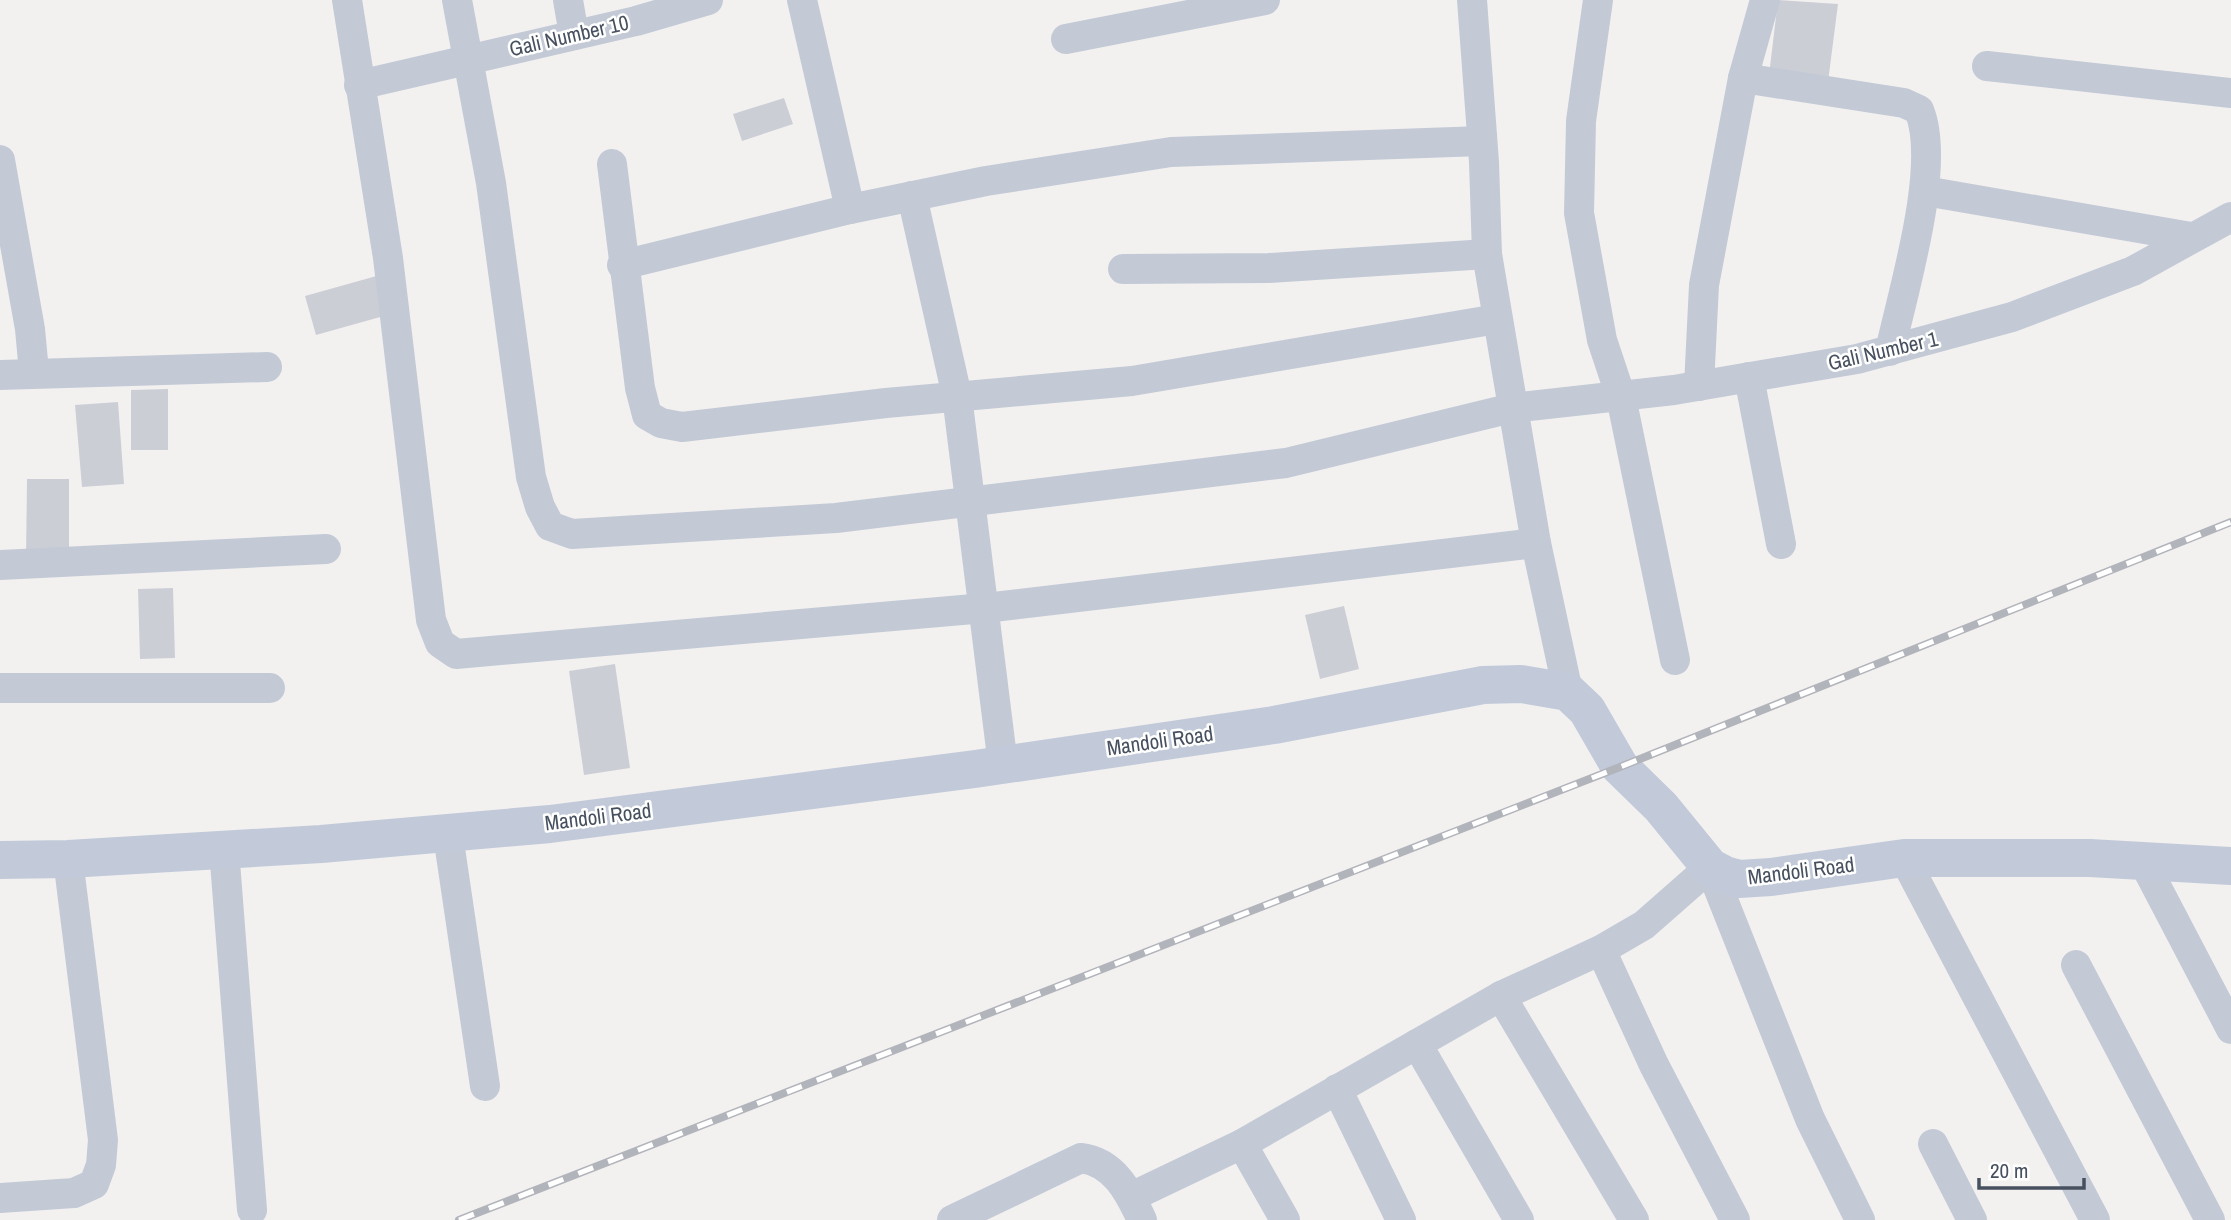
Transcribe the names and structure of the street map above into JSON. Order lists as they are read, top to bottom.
{
  "streets": {
    "street": ["Gali Number 10", "Gali Number 1", "Mandoli Road"]
  },
  "crossings": [
    ["Gali Number 10", "Gali Number 1"]
  ],
  "scale_bar": "20 m"
}
